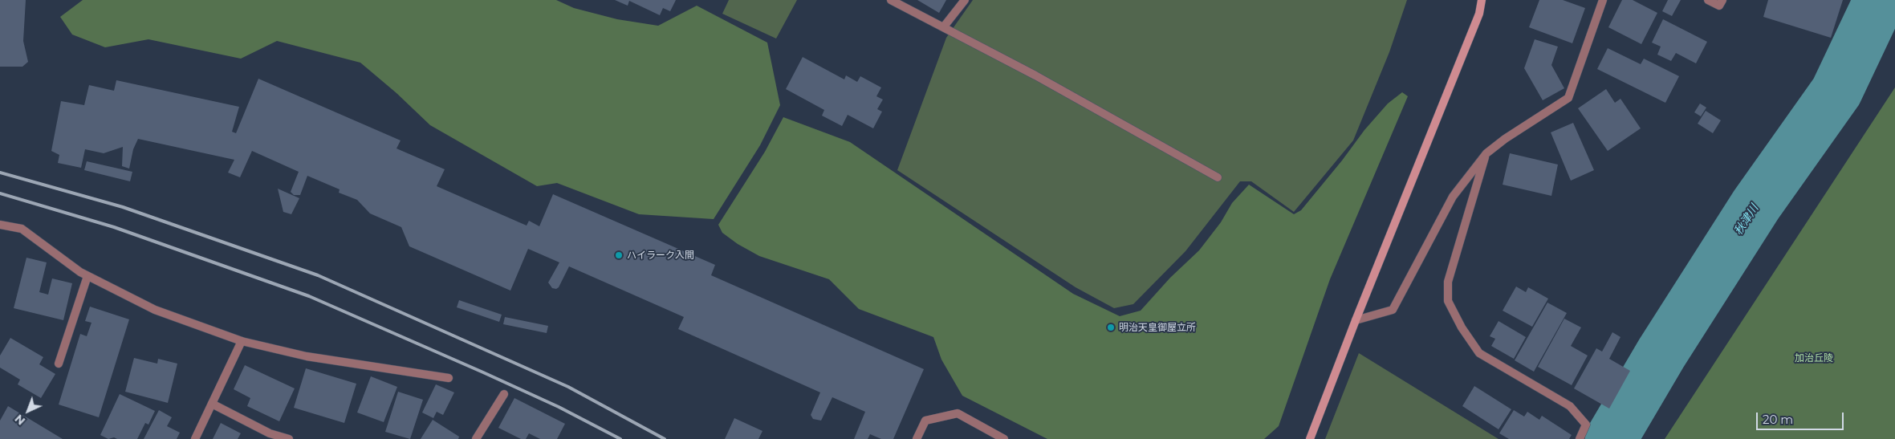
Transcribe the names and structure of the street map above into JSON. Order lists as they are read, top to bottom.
{
  "water": ["秋津川"],
  "parks": ["加治丘陵"],
  "places": ["ハイラーク入間", "明治天皇御屋立所"],
  "scale_bar": "20 m",
  "north": "bottom left"
}
